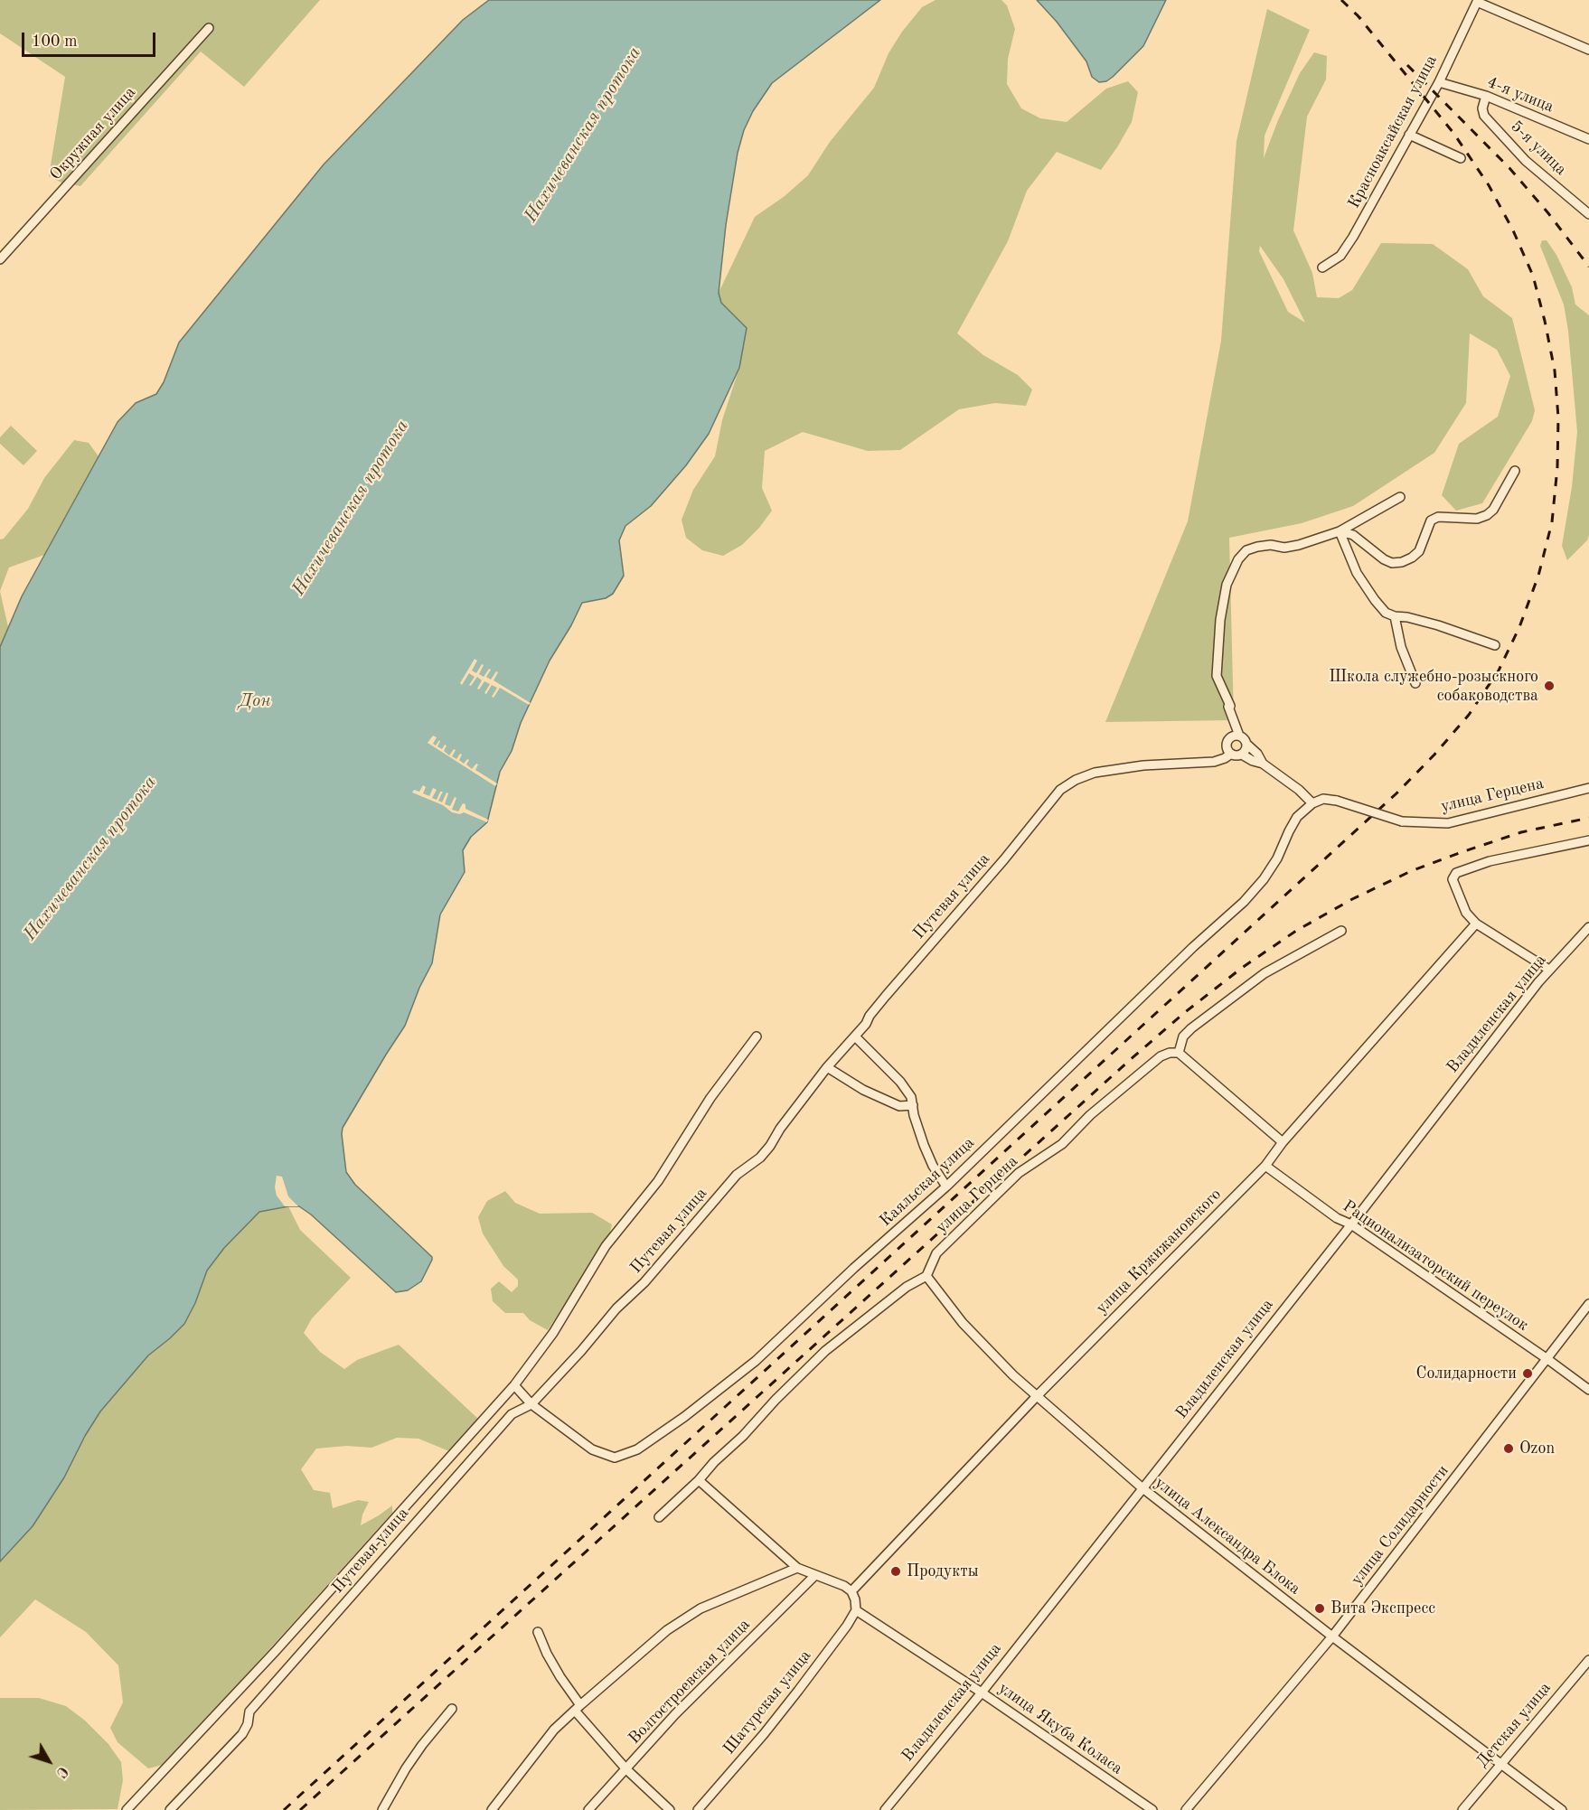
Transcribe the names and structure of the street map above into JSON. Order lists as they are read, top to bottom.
{
  "streets": {
    "street": [
      "4-я улица",
      "Красноаксайская улица",
      "Окружная улица",
      "5-я улица",
      "улица Герцена",
      "Путевая улица",
      "Владиленская улица",
      "Каяльская улица",
      "улица Кржижановского",
      "Рационализаторский переулок",
      "улица Солидарности",
      "улица Александра Блока",
      "Волгостроевская улица",
      "Шатурская улица",
      "Детская улица",
      "улица Якуба Коласа"
    ]
  },
  "crossings": [
    ["4-я улица", "Красноаксайская улица"],
    ["4-я улица", "5-я улица"],
    ["улица Герцена", "Путевая улица"],
    ["улица Герцена", "Каяльская улица"],
    ["улица Герцена", "улица Александра Блока"],
    ["Путевая улица", "Каяльская улица"],
    ["Владиленская улица", "Рационализаторский переулок"],
    ["Владиленская улица", "улица Александра Блока"],
    ["Владиленская улица", "улица Якуба Коласа"],
    ["улица Кржижановского", "Рационализаторский переулок"],
    ["улица Кржижановского", "улица Александра Блока"],
    ["Рационализаторский переулок", "улица Солидарности"],
    ["улица Солидарности", "улица Александра Блока"],
    ["улица Александра Блока", "Детская улица"],
    ["Шатурская улица", "улица Якуба Коласа"]
  ],
  "water": ["Нахичеванская протока", "Дон"],
  "places": [
    "Школа служебно-розыскного собаководства",
    "Солидарности",
    "Ozon",
    "Продукты",
    "Вита Экспресс"
  ],
  "scale_bar": "100 m",
  "north": "bottom right"
}
